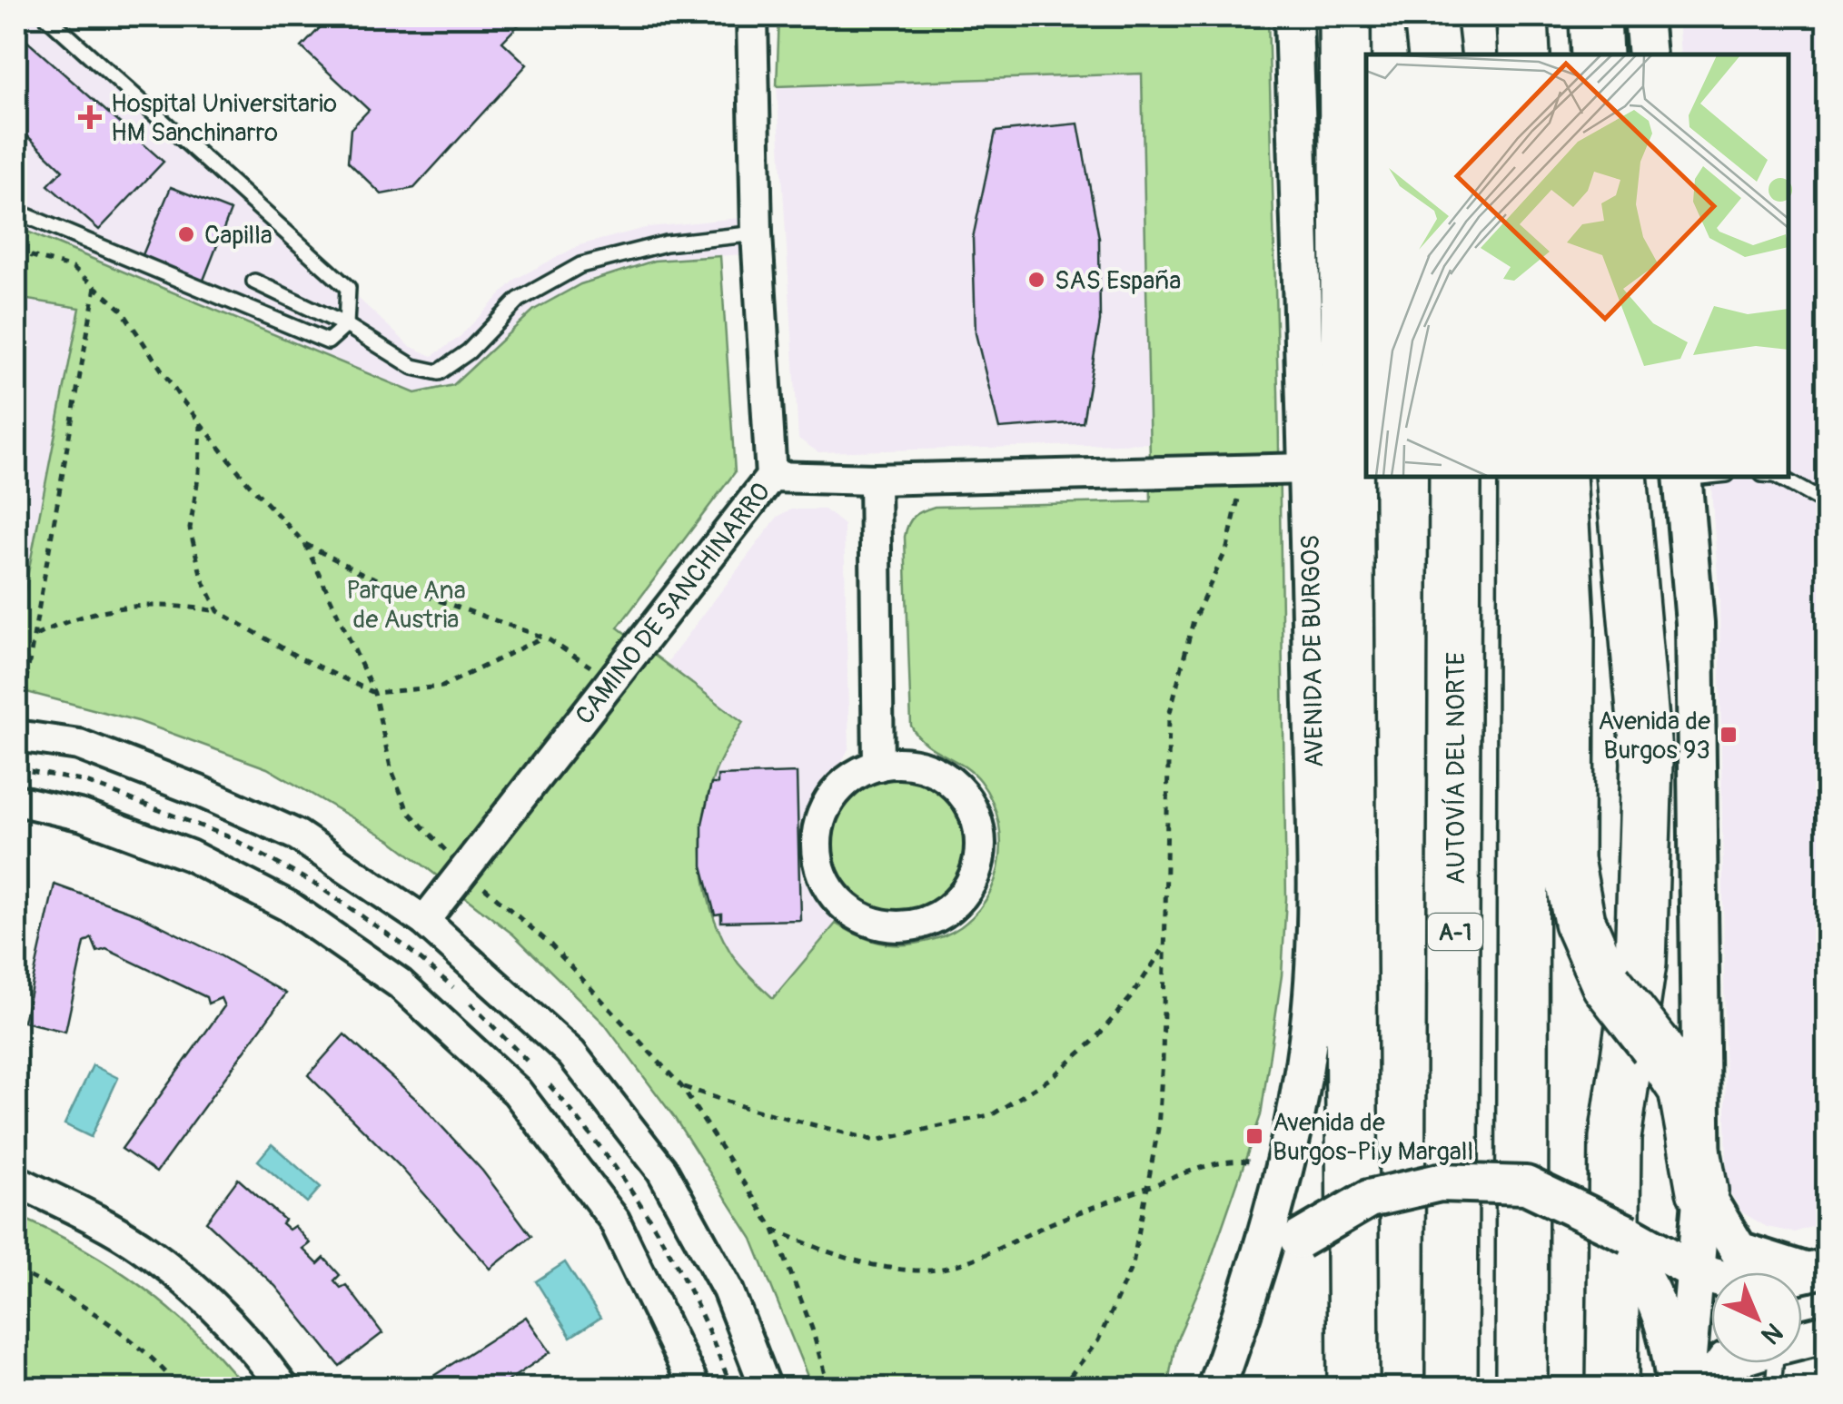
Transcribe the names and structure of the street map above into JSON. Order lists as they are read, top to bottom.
{
  "streets": {
    "highway": ["AUTOVÍA DEL NORTE", "A-1"],
    "street": ["CAMINO DE SANCHINARRO", "AVENIDA DE BURGOS"]
  },
  "parks": ["Parque Ana de Austria"],
  "places": {
    "health": ["Hospital Universitario HM Sanchinarro"],
    "other": ["Capilla", "SAS España"],
    "transit": ["Avenida de Burgos 93", "Avenida de Burgos-Pi y Margall"]
  },
  "north": "bottom right"
}
